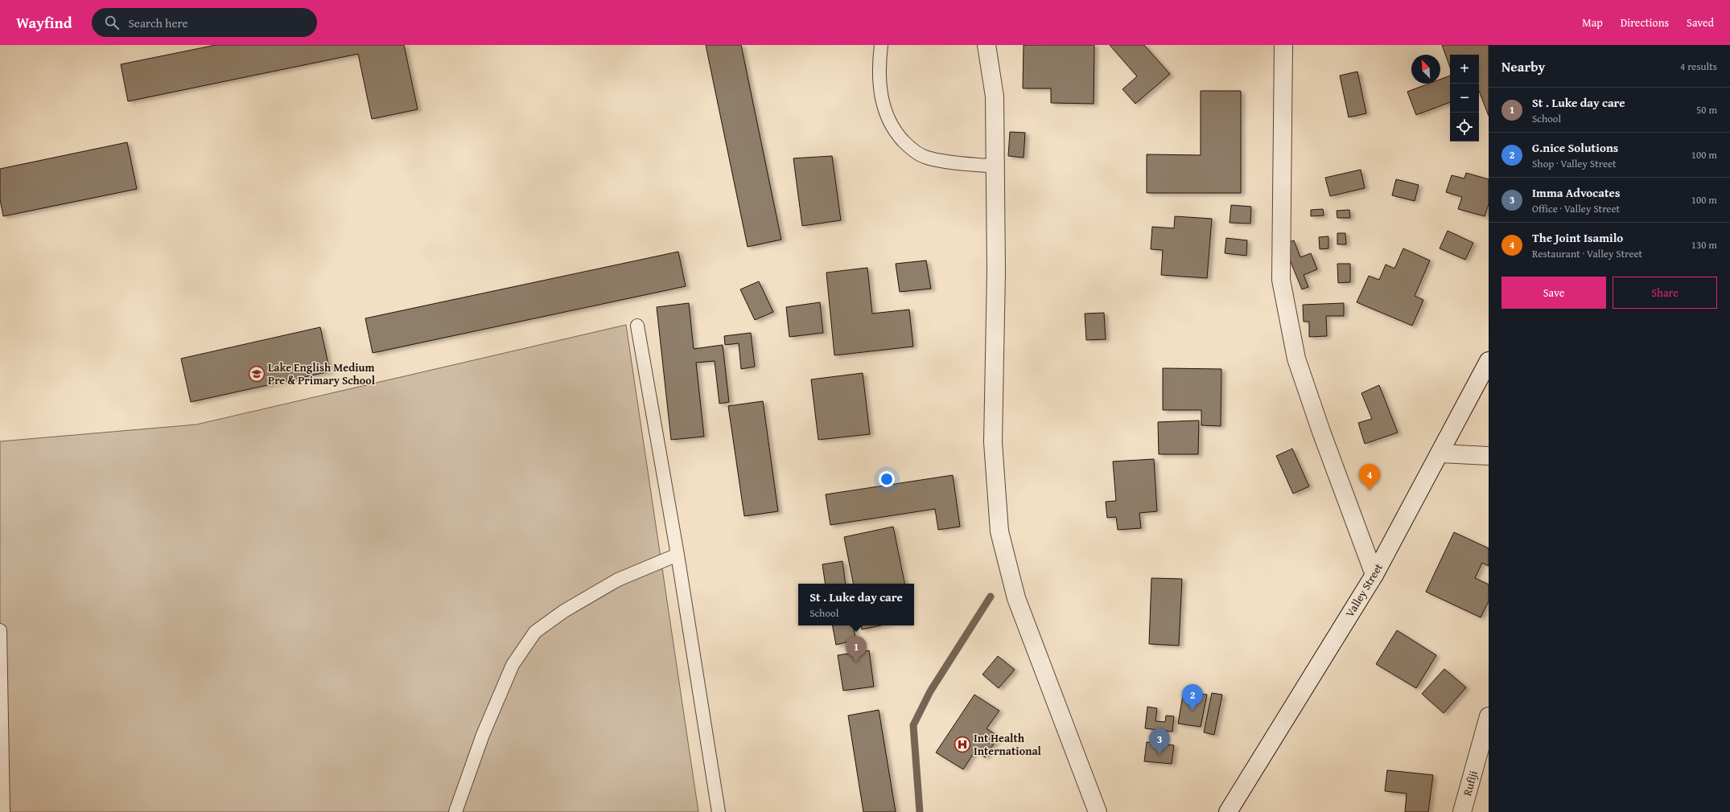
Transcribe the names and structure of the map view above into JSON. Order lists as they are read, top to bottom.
{
  "streets": {
    "street": ["Valley Street", "Rufiji"]
  },
  "places": {
    "school or university": ["Lake English Medium Pre & Primary School"],
    "hospital": ["Int Health International"]
  },
  "north": "top left",
  "page": {
    "header": "Wayfind",
    "search": "Search here",
    "nav": ["Map", "Directions", "Saved"],
    "heading": ["Nearby", "4 results"],
    "map_buttons": ["+", "−"],
    "list": [
      {
        "mark": "1",
        "name": "St . Luke day care",
        "note": "School",
        "value": "50 m"
      },
      {
        "mark": "2",
        "name": "G.nice Solutions",
        "note": "Shop · Valley Street",
        "value": "100 m"
      },
      {
        "mark": "3",
        "name": "Imma Advocates",
        "note": "Office · Valley Street",
        "value": "100 m"
      },
      {
        "mark": "4",
        "name": "The Joint Isamilo",
        "note": "Restaurant · Valley Street",
        "value": "130 m"
      }
    ],
    "buttons": ["Save", "Share"],
    "pins": [
      "4",
      "1",
      "2",
      "3"
    ],
    "popup": ["St . Luke day care", "School"]
  }
}
